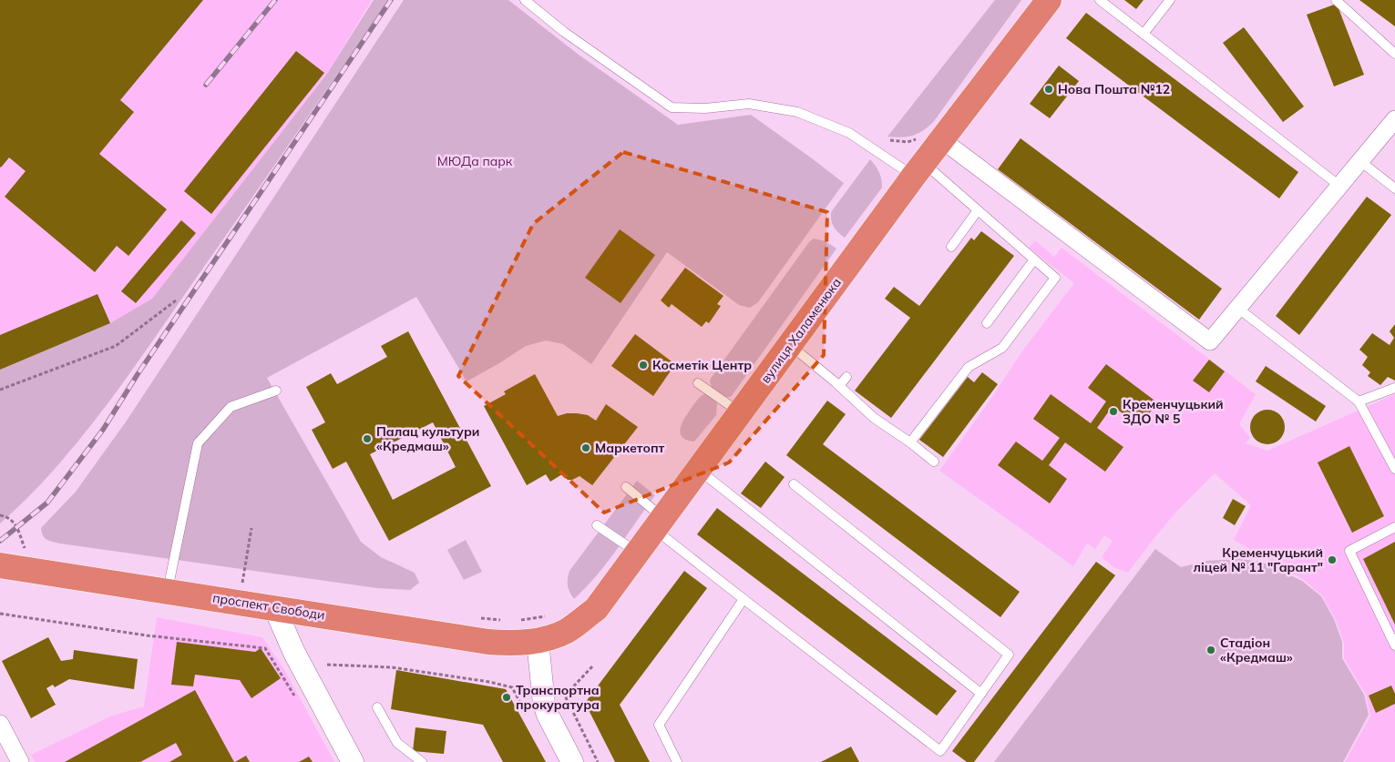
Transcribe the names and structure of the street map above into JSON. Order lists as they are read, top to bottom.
{
  "streets": {
    "highway": ["вулиця Халаменюка", "проспект Свободи"]
  },
  "crossings": [
    ["вулиця Халаменюка", "проспект Свободи"]
  ],
  "parks": ["МЮДа парк"],
  "places": [
    "Нова Пошта №12",
    "Косметік Центр",
    "Кременчуцький ЗДО № 5",
    "Палац культури «Кредмаш»",
    "Маркетопт",
    "Кременчуцький ліцей № 11 \"Гарант\"",
    "Стадіон «Кредмаш»",
    "Транспортна прокуратура"
  ]
}
